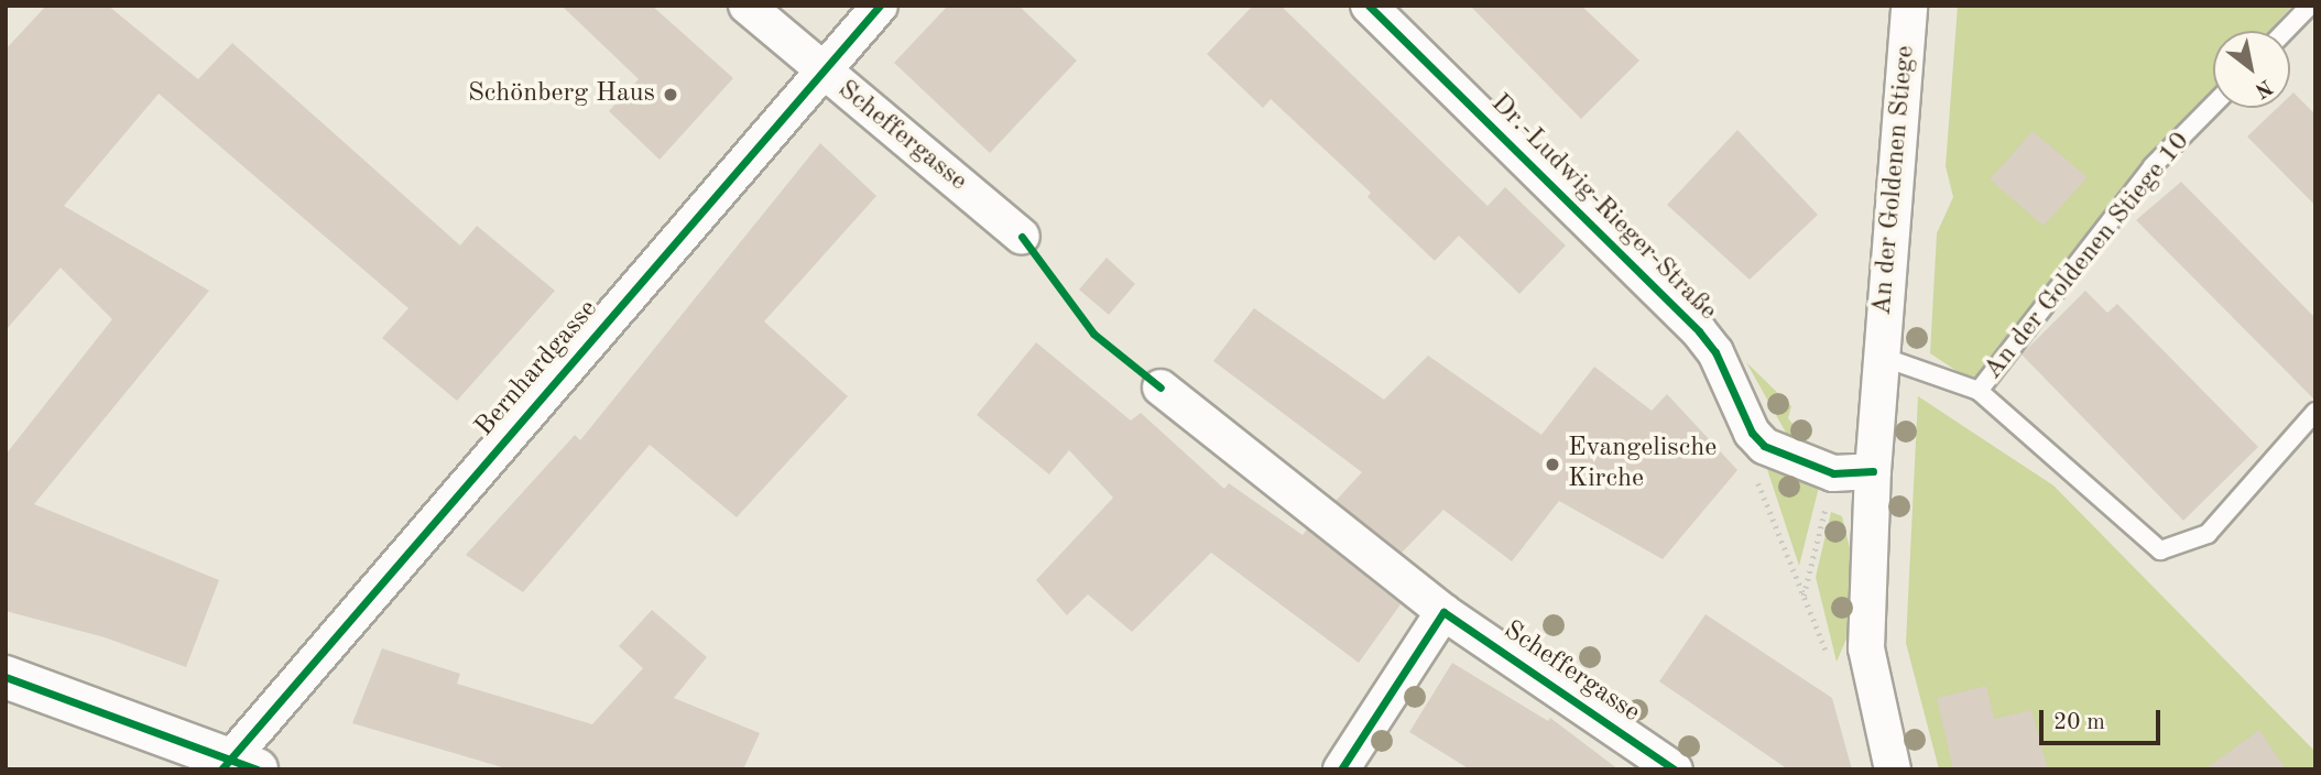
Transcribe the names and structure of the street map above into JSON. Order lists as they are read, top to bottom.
{
  "streets": {
    "street": [
      "Scheffergasse",
      "An der Goldenen Stiege",
      "Dr.-Ludwig-Rieger-Straße",
      "Bernhardgasse"
    ],
    "lane": ["An der Goldenen Stiege 10"]
  },
  "crossings": [
    ["Scheffergasse", "Bernhardgasse"],
    ["An der Goldenen Stiege", "Dr.-Ludwig-Rieger-Straße"]
  ],
  "places": ["Schönberg Haus", "Evangelische Kirche"],
  "scale_bar": "20 m",
  "north": "bottom right"
}
